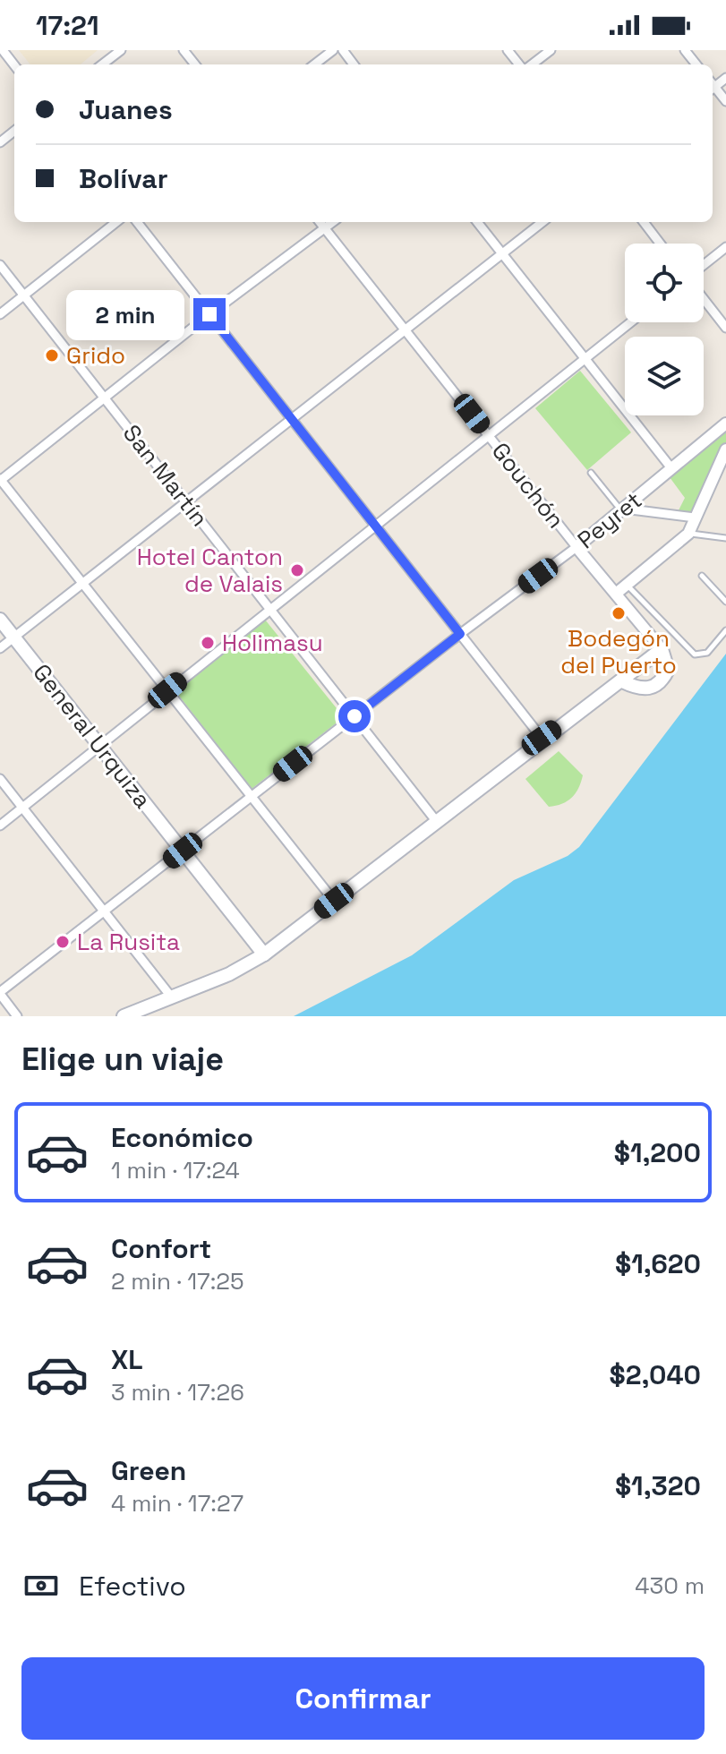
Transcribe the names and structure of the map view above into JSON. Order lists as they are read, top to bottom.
{
  "streets": {
    "main road": ["General Urquiza"],
    "street": ["San Martín", "Gouchón", "Peyret"]
  },
  "crossings": [
    ["San Martín", "Peyret"],
    ["Gouchón", "Peyret"],
    ["Peyret", "General Urquiza"]
  ],
  "places": [
    "Grido",
    "Hotel Canton de Valais",
    "Bodegón del Puerto",
    "Holimasu",
    "La Rusita"
  ],
  "page": {
    "status": "17:21",
    "banner": ["Juanes", "Bolívar"],
    "bubble": "2 min",
    "heading": "Elige un viaje",
    "list": [
      {
        "name": "Económico",
        "note": "1 min · 17:24",
        "value": "$1,200"
      },
      {
        "name": "Confort",
        "note": "2 min · 17:25",
        "value": "$1,620"
      },
      {
        "name": "XL",
        "note": "3 min · 17:26",
        "value": "$2,040"
      },
      {
        "name": "Green",
        "note": "4 min · 17:27",
        "value": "$1,320"
      }
    ],
    "pay": ["Efectivo", "430 m"],
    "buttons": "Confirmar"
  }
}
